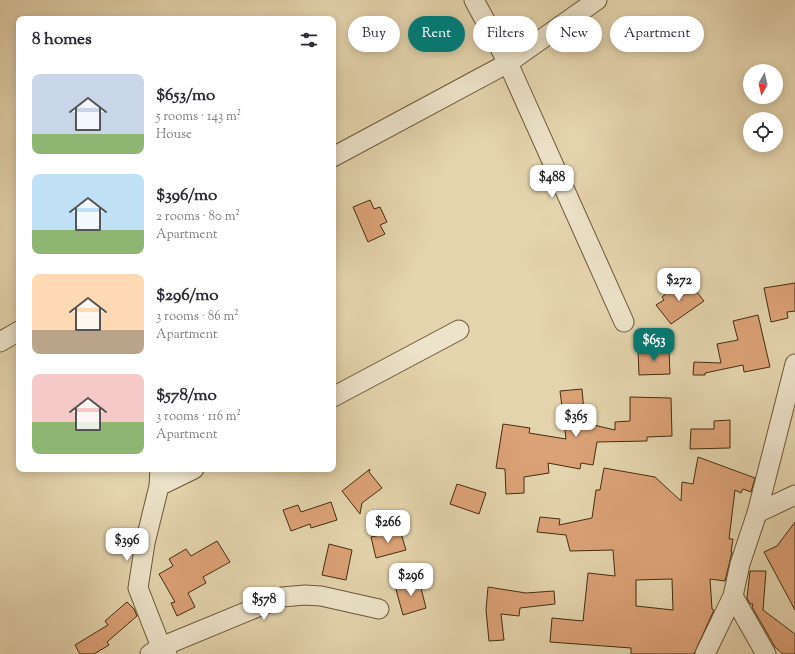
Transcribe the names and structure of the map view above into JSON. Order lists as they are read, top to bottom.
{
  "north": "bottom",
  "page": {
    "chip": [
      "Buy",
      "Rent",
      "Filters",
      "New",
      "Apartment"
    ],
    "heading": "8 homes",
    "list": [
      {
        "name": "$653/mo",
        "note": "5 rooms · 143 m² · House"
      },
      {
        "name": "$396/mo",
        "note": "2 rooms · 80 m² · Apartment"
      },
      {
        "name": "$296/mo",
        "note": "3 rooms · 86 m² · Apartment"
      },
      {
        "name": "$578/mo",
        "note": "3 rooms · 116 m² · Apartment"
      }
    ],
    "price": [
      "$488",
      "$272",
      "$653",
      "$365",
      "$266",
      "$396",
      "$296",
      "$578"
    ]
  }
}
